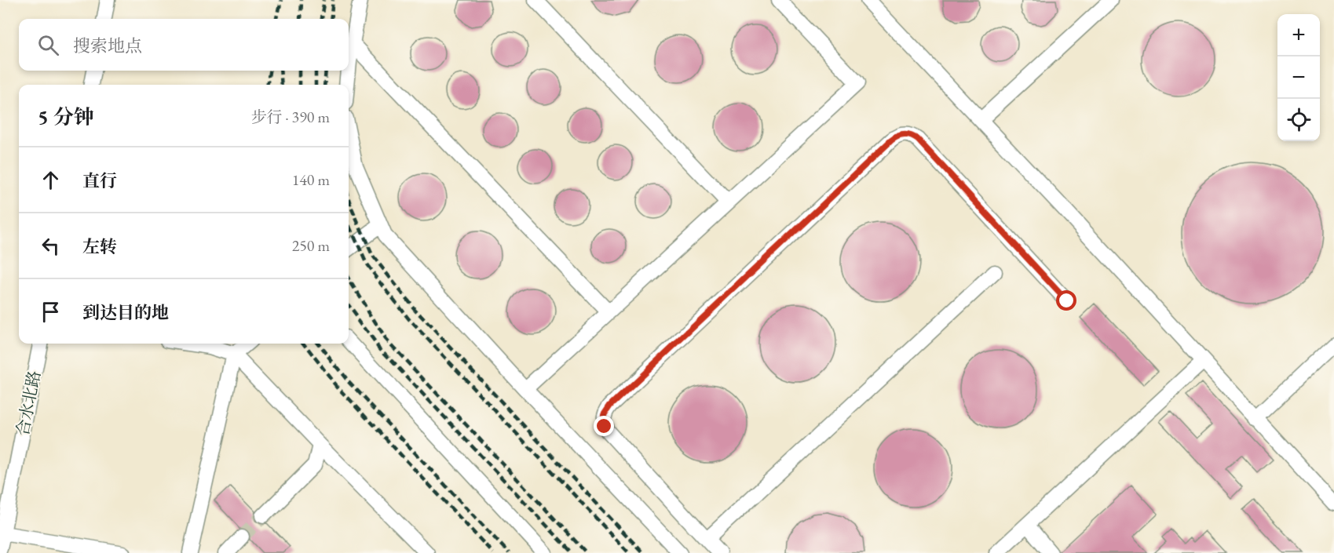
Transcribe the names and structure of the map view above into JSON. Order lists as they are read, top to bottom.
{
  "streets": {
    "street": ["合水北路"]
  },
  "page": {
    "map_buttons": ["+", "−"],
    "search": "搜索地点",
    "heading": ["5 分钟", "步行 · 390 m"],
    "list": [
      ["直行", "140 m"],
      ["左转", "250 m"],
      "到达目的地"
    ]
  }
}
